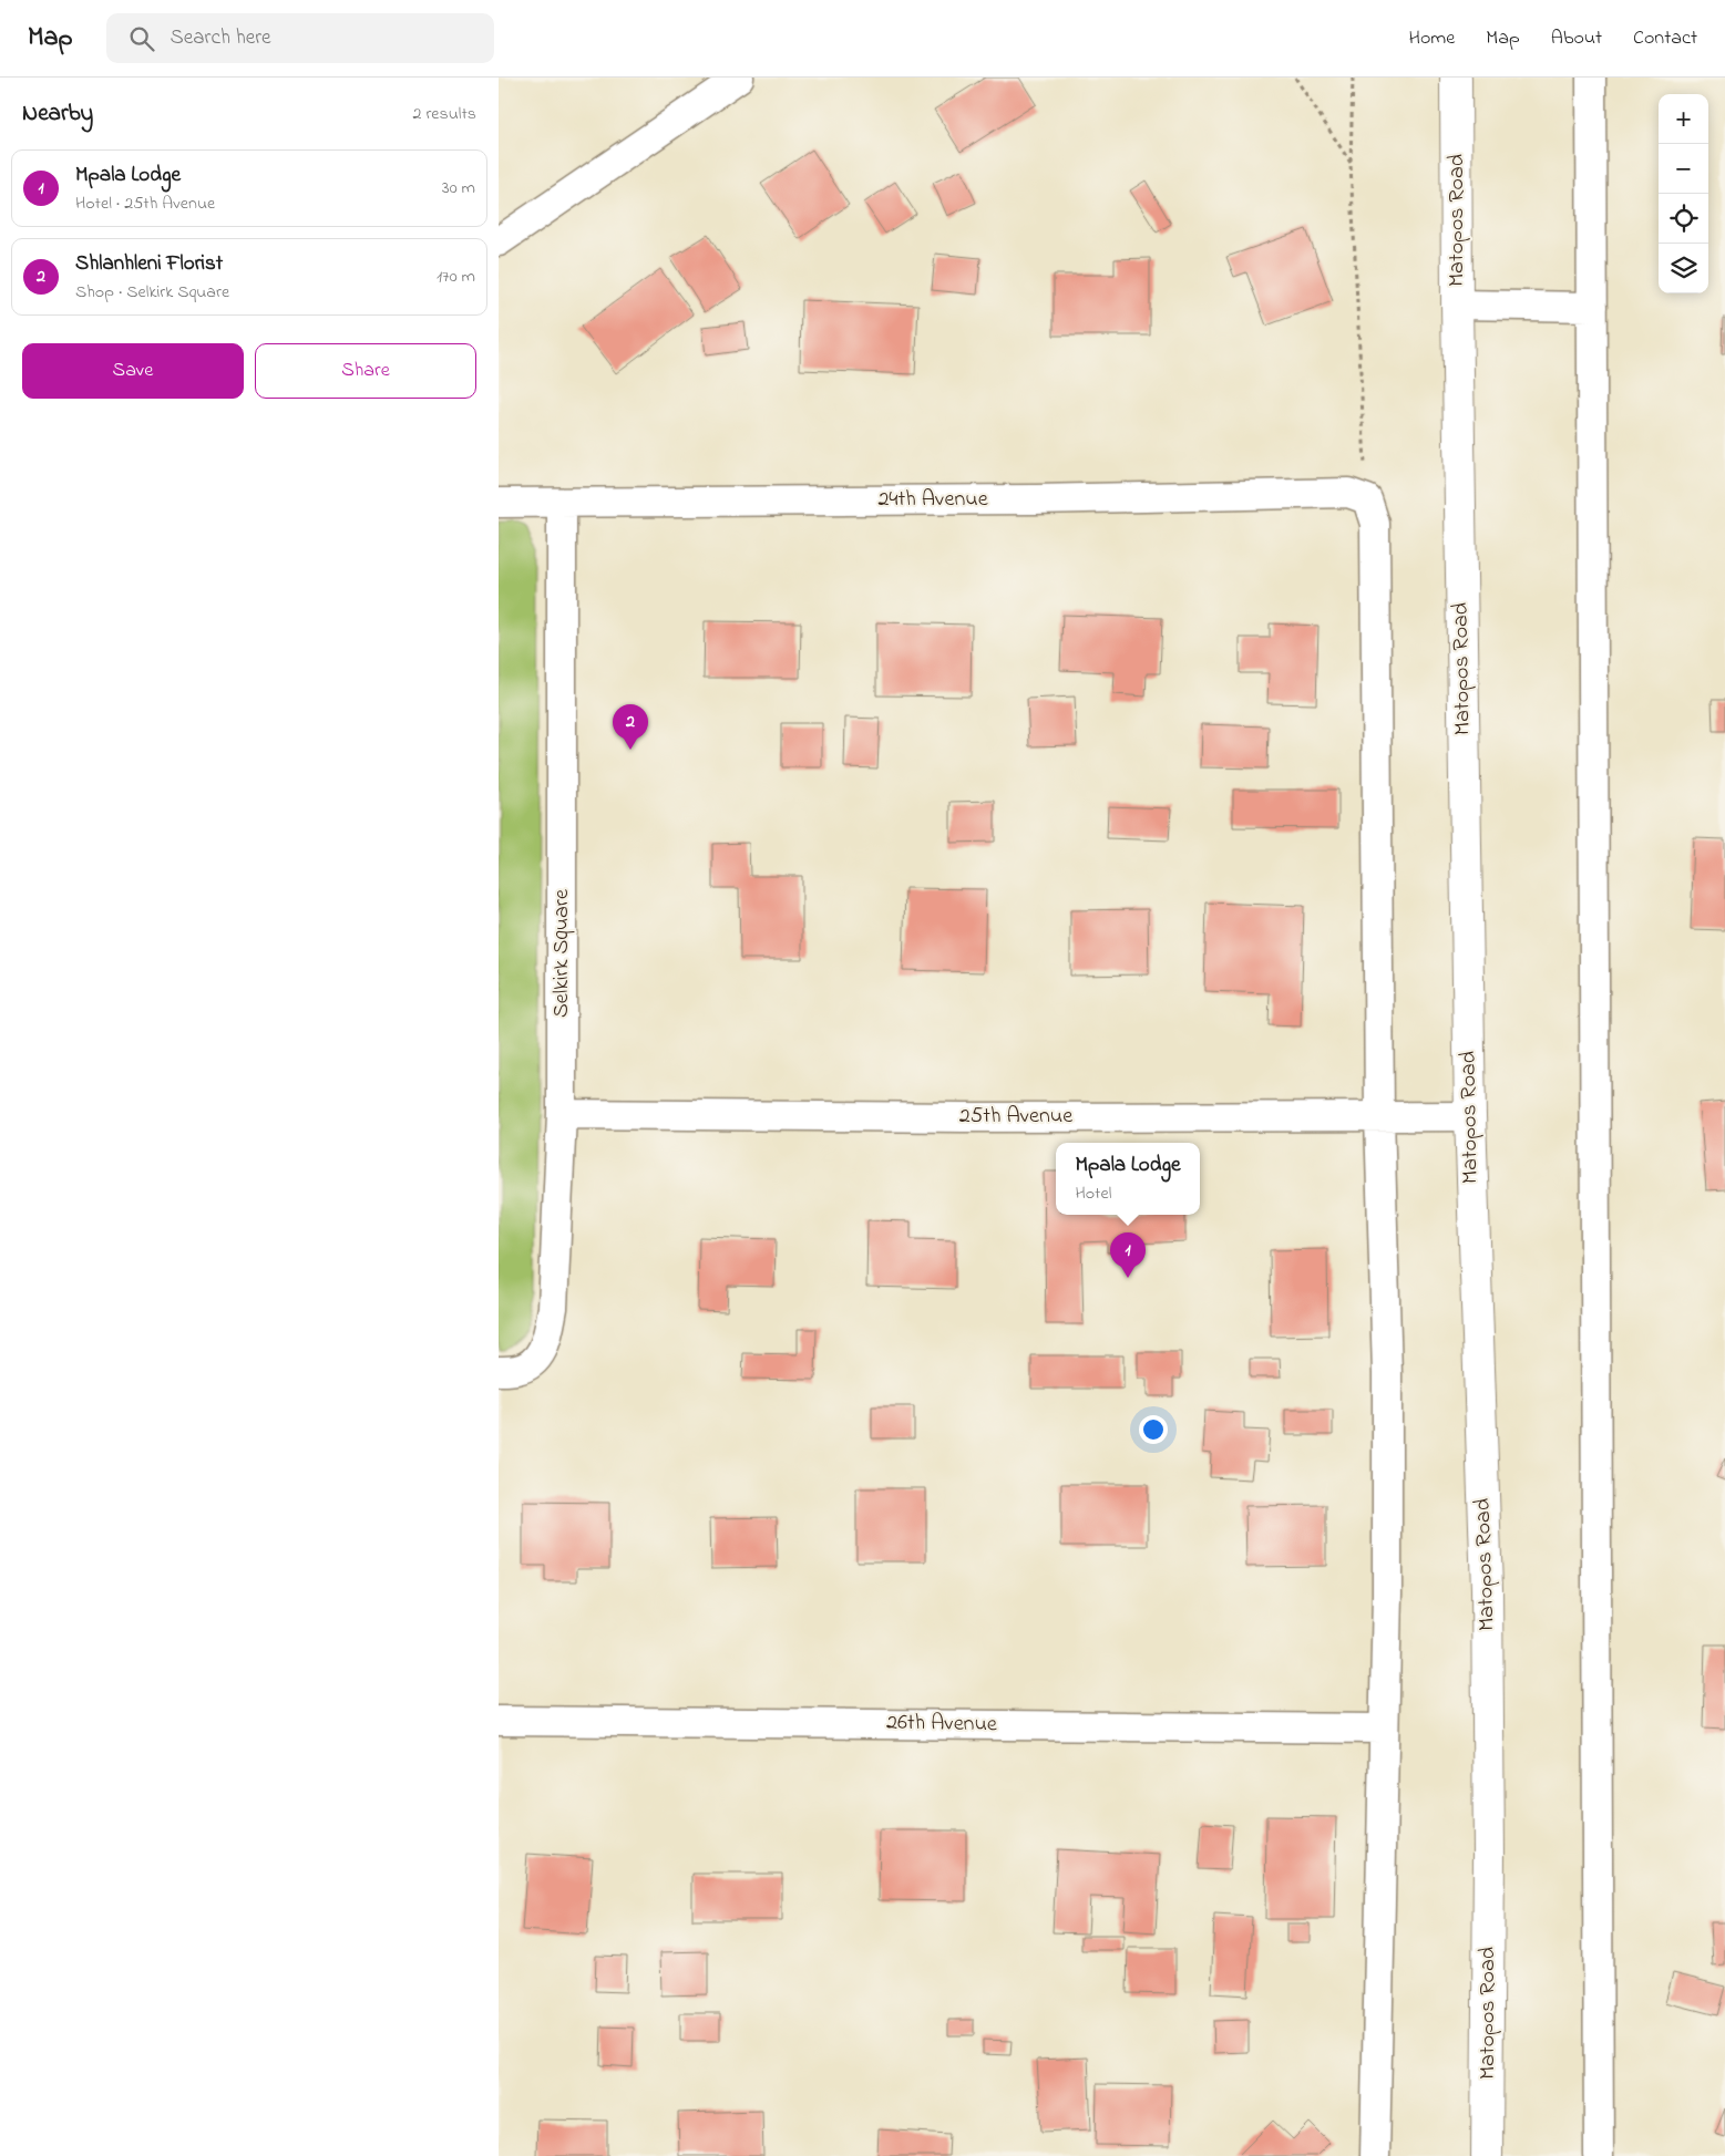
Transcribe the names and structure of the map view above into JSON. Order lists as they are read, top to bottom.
{
  "streets": {
    "main road": ["Matopos Road"],
    "street": [
      "24th Avenue",
      "Selkirk Square",
      "25th Avenue",
      "26th Avenue"
    ]
  },
  "crossings": [
    ["Matopos Road", "25th Avenue"],
    ["24th Avenue", "Selkirk Square"],
    ["Selkirk Square", "25th Avenue"]
  ],
  "page": {
    "header": "Map",
    "search": "Search here",
    "nav": [
      "Home",
      "Map",
      "About",
      "Contact"
    ],
    "heading": ["Nearby", "2 results"],
    "map_buttons": ["+", "−"],
    "list": [
      {
        "mark": "1",
        "name": "Mpala Lodge",
        "note": "Hotel · 25th Avenue",
        "value": "30 m"
      },
      {
        "mark": "2",
        "name": "Shlanhleni Florist",
        "note": "Shop · Selkirk Square",
        "value": "170 m"
      }
    ],
    "buttons": ["Save", "Share"],
    "pins": ["2", "1"],
    "popup": ["Mpala Lodge", "Hotel"]
  }
}
